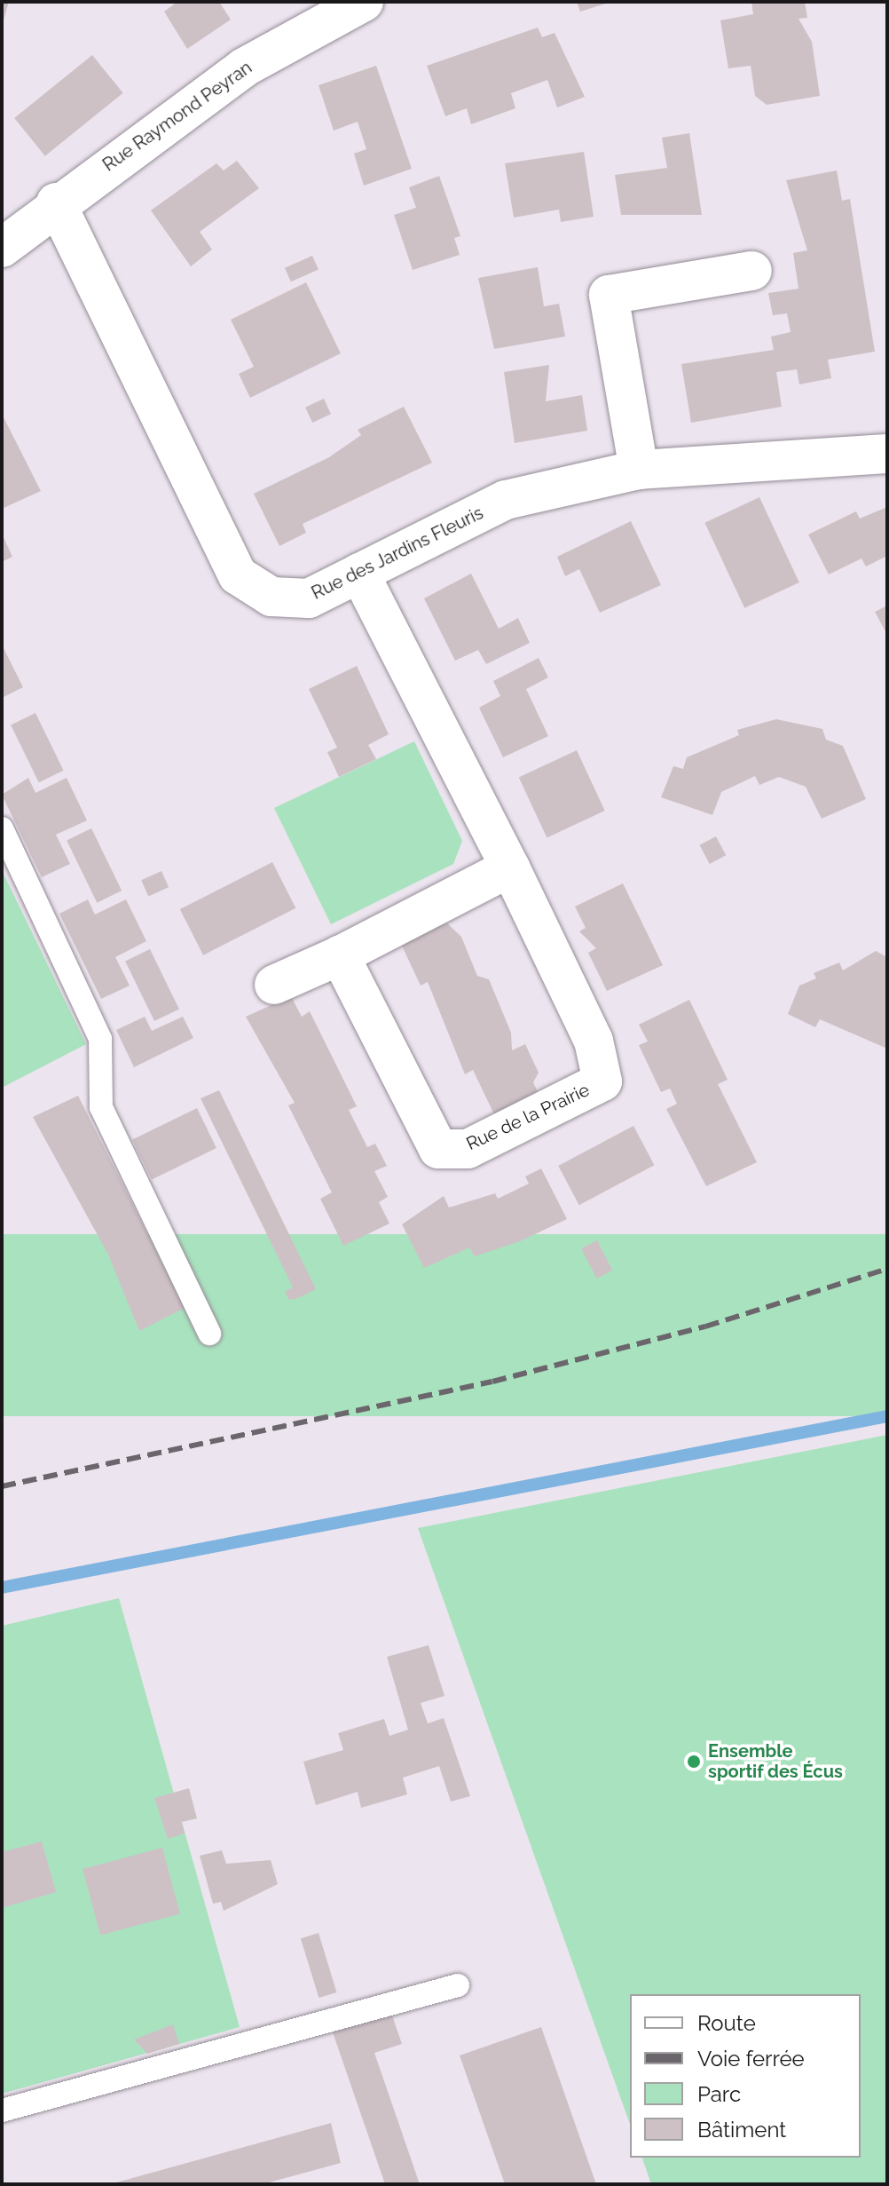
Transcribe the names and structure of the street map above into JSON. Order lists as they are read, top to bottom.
{
  "streets": {
    "street": ["Rue Raymond Peyran", "Rue des Jardins Fleuris", "Rue de la Prairie"]
  },
  "crossings": [
    ["Rue Raymond Peyran", "Rue des Jardins Fleuris"],
    ["Rue des Jardins Fleuris", "Rue de la Prairie"]
  ],
  "places": ["Ensemble sportif des Écus"],
  "legend": [
    "Route",
    "Voie ferrée",
    "Parc",
    "Bâtiment"
  ]
}
